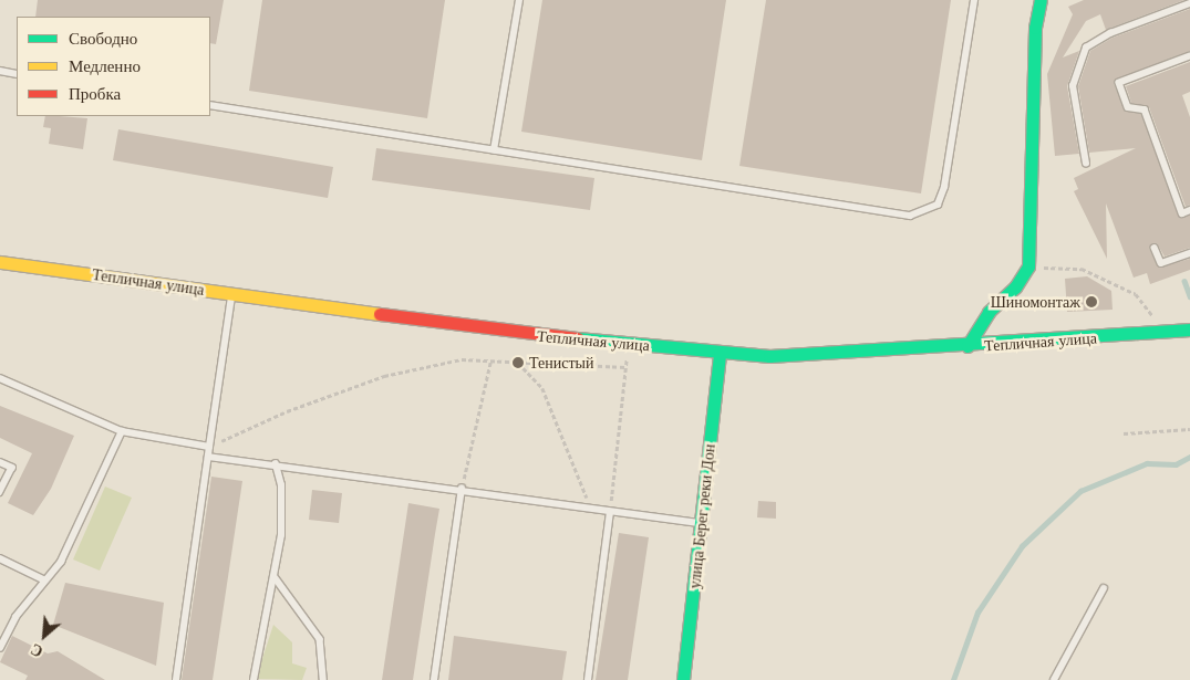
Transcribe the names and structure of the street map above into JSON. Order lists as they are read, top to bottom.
{
  "streets": {
    "street": ["Тепличная улица", "улица Берег реки Дон"]
  },
  "crossings": [
    ["Тепличная улица", "улица Берег реки Дон"]
  ],
  "places": ["Шиномонтаж", "Тенистый"],
  "legend": ["Свободно", "Медленно", "Пробка"],
  "north": "bottom left"
}
